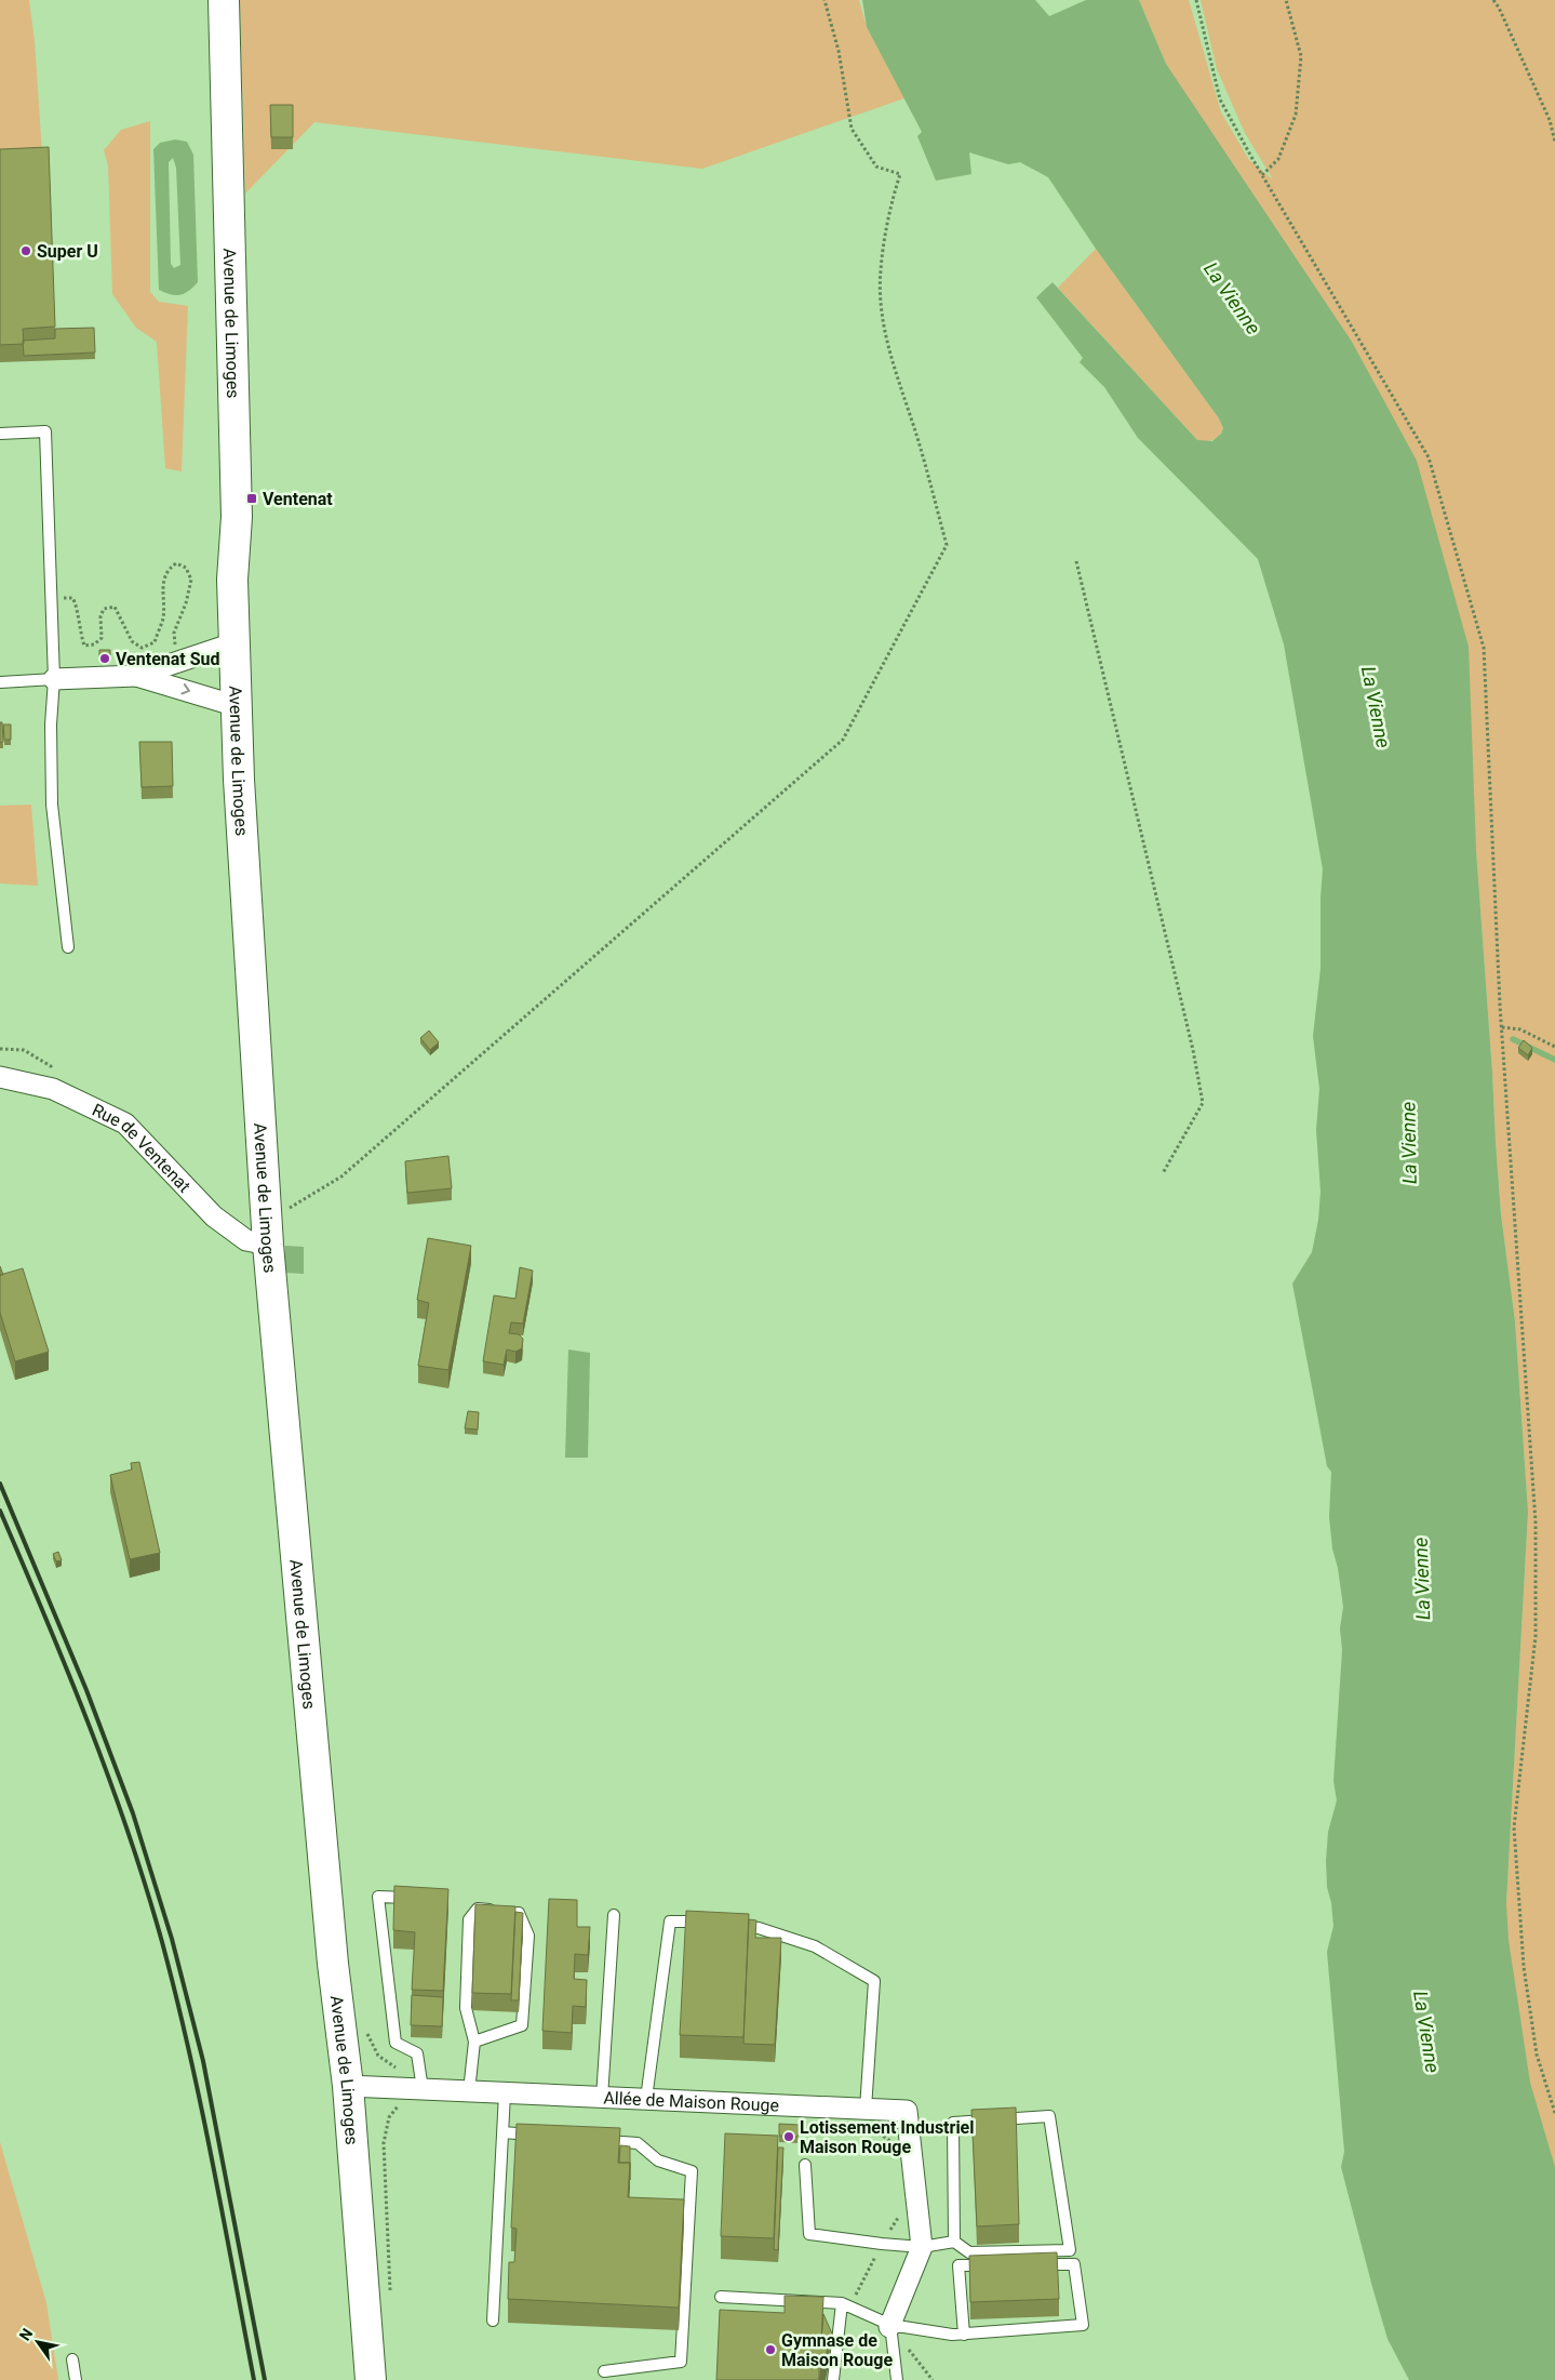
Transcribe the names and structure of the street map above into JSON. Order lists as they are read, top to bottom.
{
  "streets": {
    "main road": ["Avenue de Limoges"],
    "street": ["Rue de Ventenat", "Allée de Maison Rouge"]
  },
  "crossings": [
    ["Avenue de Limoges", "Rue de Ventenat"],
    ["Avenue de Limoges", "Allée de Maison Rouge"]
  ],
  "water": ["La Vienne"],
  "places": {
    "other": [
      "Super U",
      "Ventenat Sud",
      "Lotissement Industriel Maison Rouge",
      "Gymnase de Maison Rouge"
    ],
    "transit": ["Ventenat"]
  },
  "north": "top left"
}
